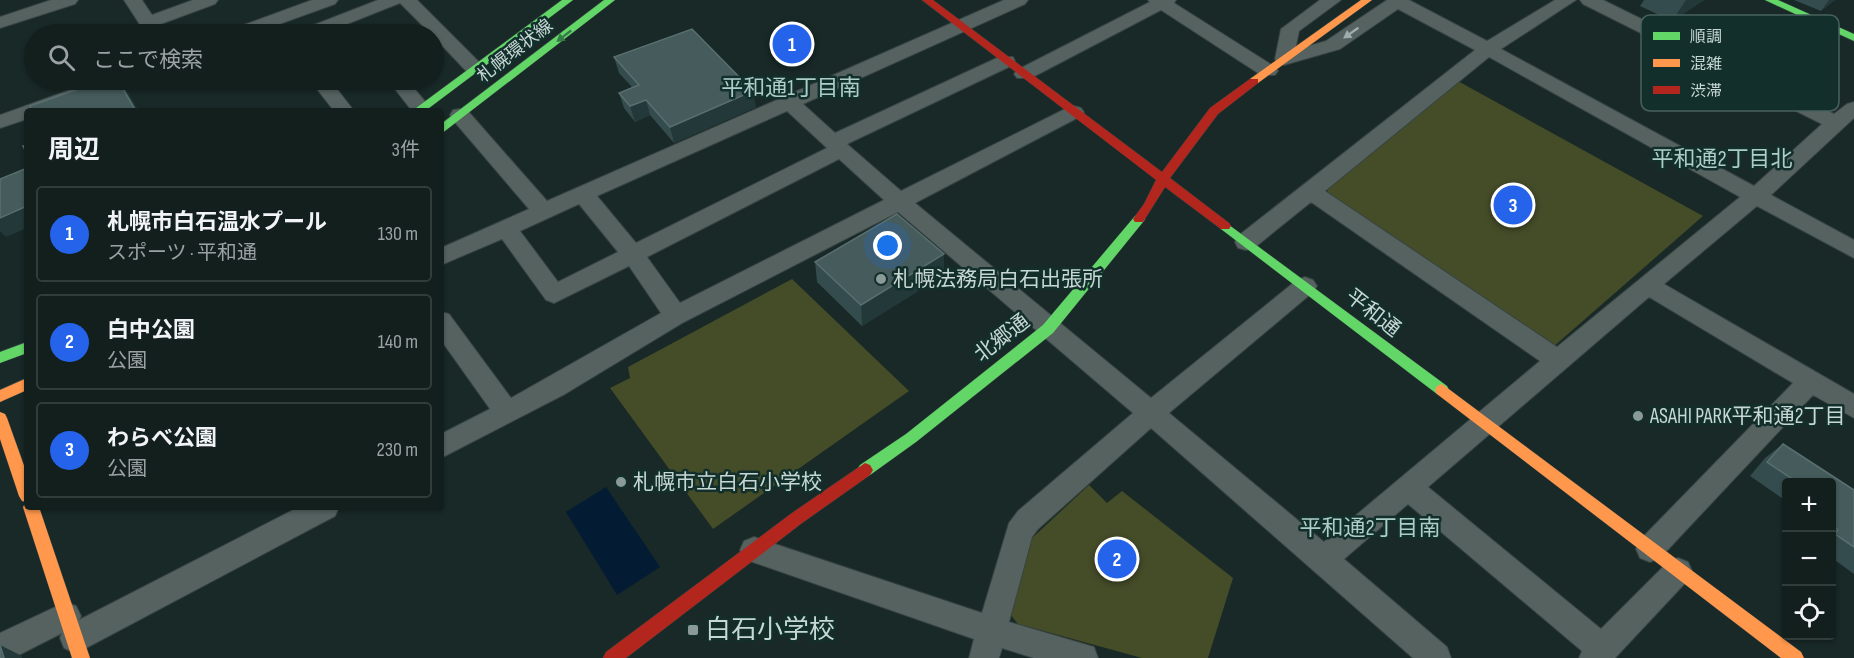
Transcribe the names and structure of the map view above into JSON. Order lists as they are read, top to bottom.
{
  "streets": {
    "main road": ["札幌環状線", "平和通", "北郷通"]
  },
  "crossings": [
    ["平和通", "北郷通"]
  ],
  "districts": ["平和通1丁目南", "平和通2丁目北", "平和通2丁目南"],
  "places": {
    "other": ["札幌法務局白石出張所", "ASAHI PARK平和通2丁目", "札幌市立白石小学校"],
    "transit": ["白石小学校"]
  },
  "legend": ["順調", "混雑", "渋滞"],
  "page": {
    "pins": ["1", "3", "2"],
    "search": "ここで検索",
    "heading": ["周辺", "3件"],
    "list": [
      {
        "mark": "1",
        "name": "札幌市白石温水プール",
        "note": "スポーツ · 平和通",
        "value": "130 m"
      },
      {
        "mark": "2",
        "name": "白中公園",
        "note": "公園",
        "value": "140 m"
      },
      {
        "mark": "3",
        "name": "わらべ公園",
        "note": "公園",
        "value": "230 m"
      }
    ],
    "map_buttons": ["+", "−"]
  }
}
